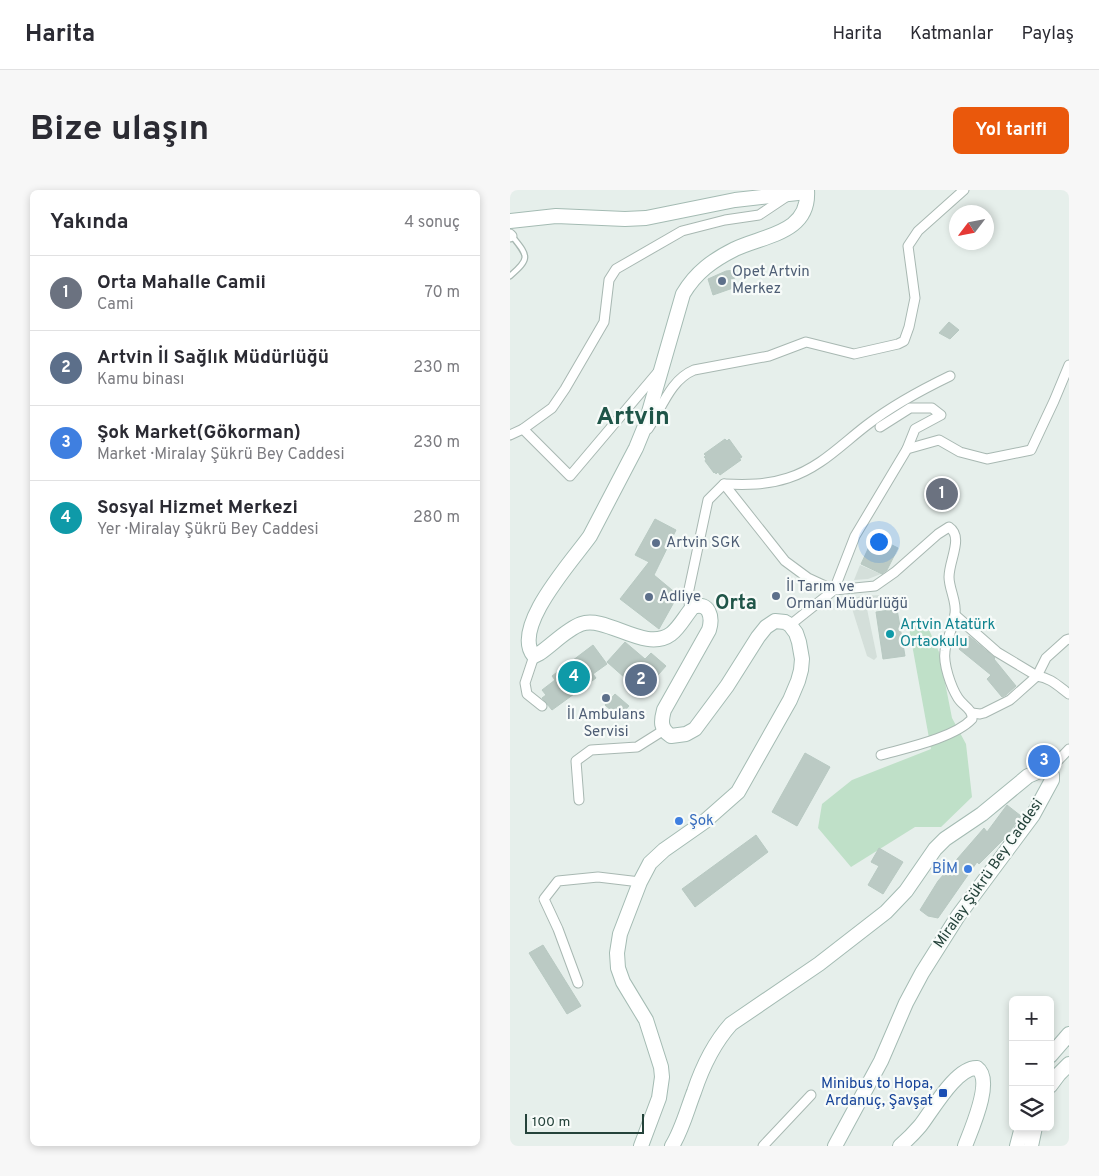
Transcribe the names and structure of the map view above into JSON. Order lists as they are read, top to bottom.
{
  "streets": {
    "main road": ["Miralay Şükrü Bey Caddesi"]
  },
  "districts": ["Artvin", "Orta"],
  "places": {
    "other": [
      "Opet Artvin Merkez",
      "Artvin SGK",
      "İl Tarım ve Orman Müdürlüğü",
      "Adliye",
      "Artvin Atatürk Ortaokulu",
      "İl Ambulans Servisi",
      "Şok",
      "BİM"
    ],
    "transit": ["Minibus to Hopa, Ardanuç, Şavşat"]
  },
  "scale_bar": "100 m",
  "north": "bottom left",
  "page": {
    "header": "Harita",
    "nav": ["Harita", "Katmanlar", "Paylaş"],
    "buttons": "Yol tarifi",
    "title": "Bize ulaşın",
    "heading": ["Yakında", "4 sonuç"],
    "list": [
      {
        "mark": "1",
        "name": "Orta Mahalle Camii",
        "note": "Cami",
        "value": "70 m"
      },
      {
        "mark": "2",
        "name": "Artvin İl Sağlık Müdürlüğü",
        "note": "Kamu binası",
        "value": "230 m"
      },
      {
        "mark": "3",
        "name": "Şok Market(Gökorman)",
        "note": "Market · Miralay Şükrü Bey Caddesi",
        "value": "230 m"
      },
      {
        "mark": "4",
        "name": "Sosyal Hizmet Merkezi",
        "note": "Yer · Miralay Şükrü Bey Caddesi",
        "value": "280 m"
      }
    ],
    "pins": [
      "1",
      "4",
      "2",
      "3"
    ],
    "map_buttons": ["+", "−"],
    "scale": "100 m"
  }
}
